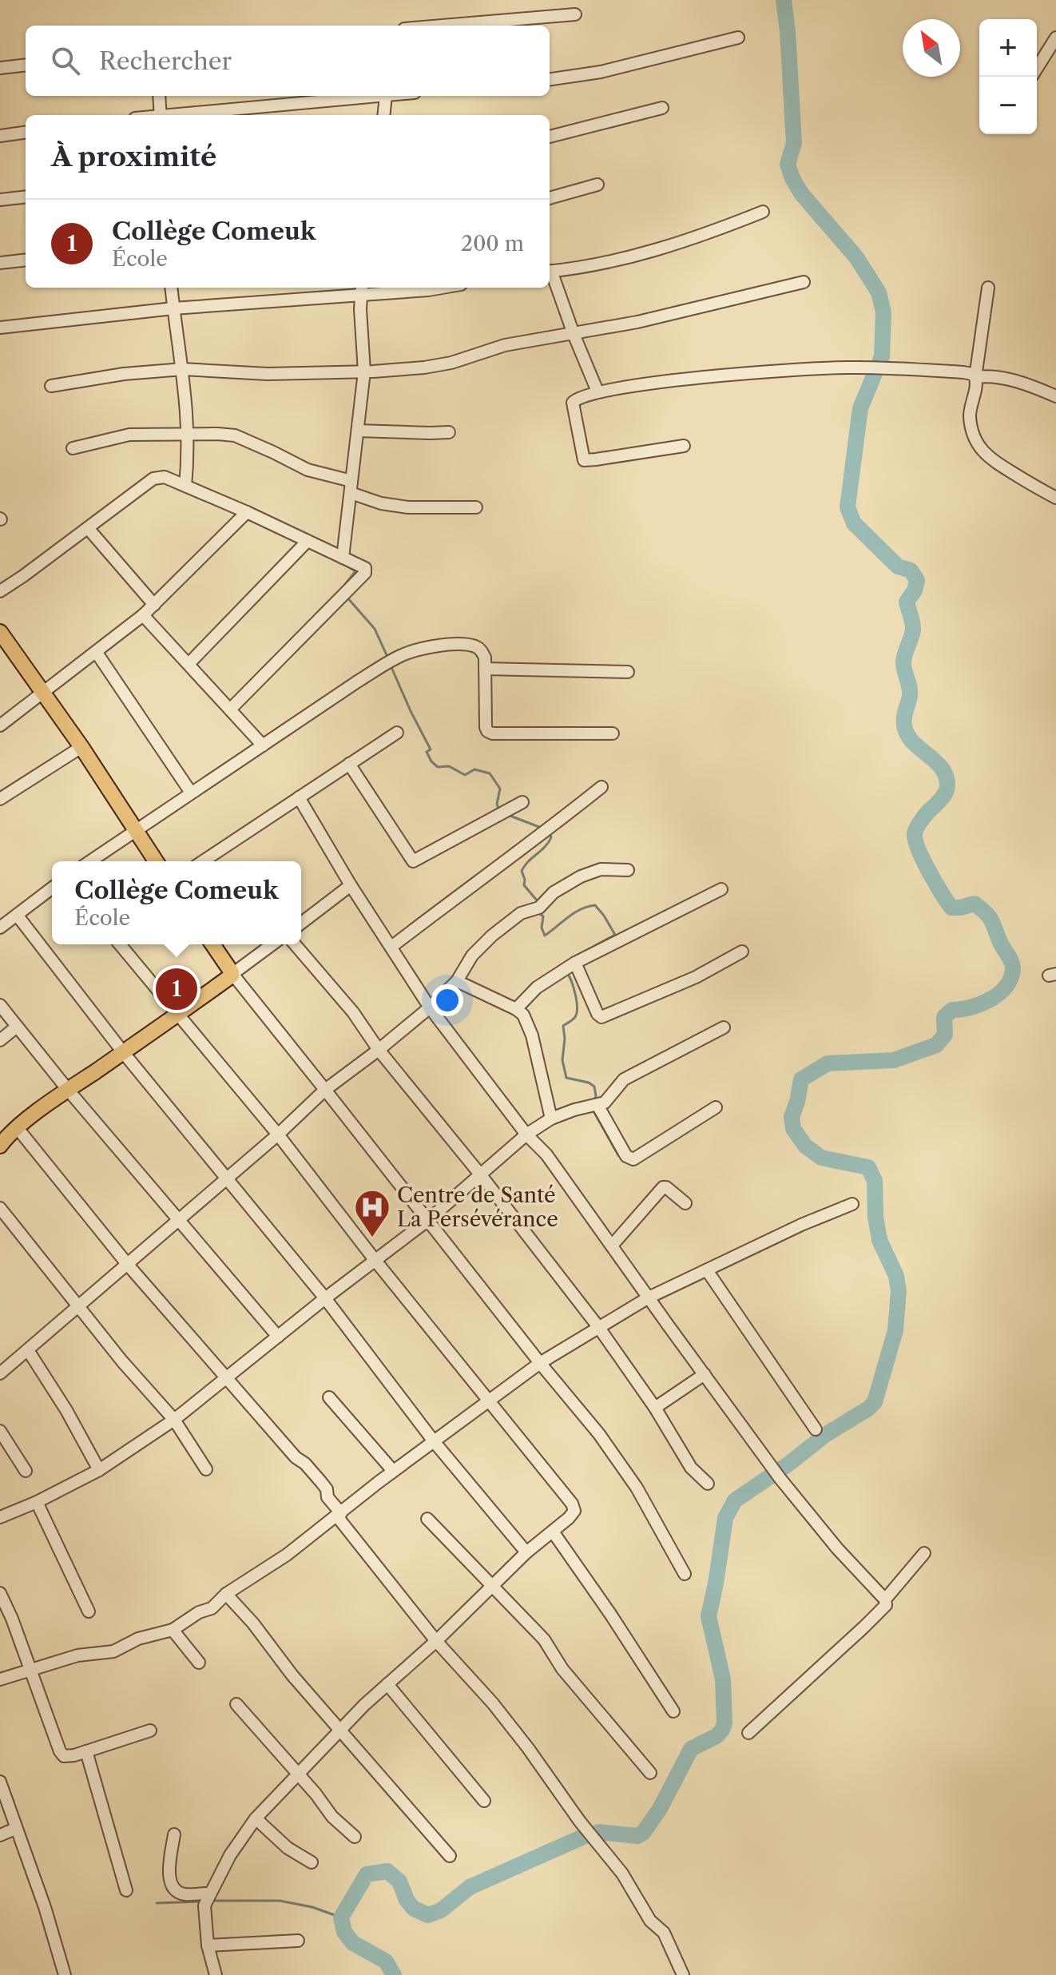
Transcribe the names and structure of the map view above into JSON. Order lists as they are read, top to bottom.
{
  "places": {
    "hospital": ["Centre de Santé La Persévérance"]
  },
  "north": "top left",
  "page": {
    "map_buttons": ["+", "−"],
    "search": "Rechercher",
    "heading": "À proximité",
    "list": [
      {
        "mark": "1",
        "name": "Collège Comeuk",
        "note": "École",
        "value": "200 m"
      }
    ],
    "popup": ["Collège Comeuk", "École"],
    "pins": "1"
  }
}
